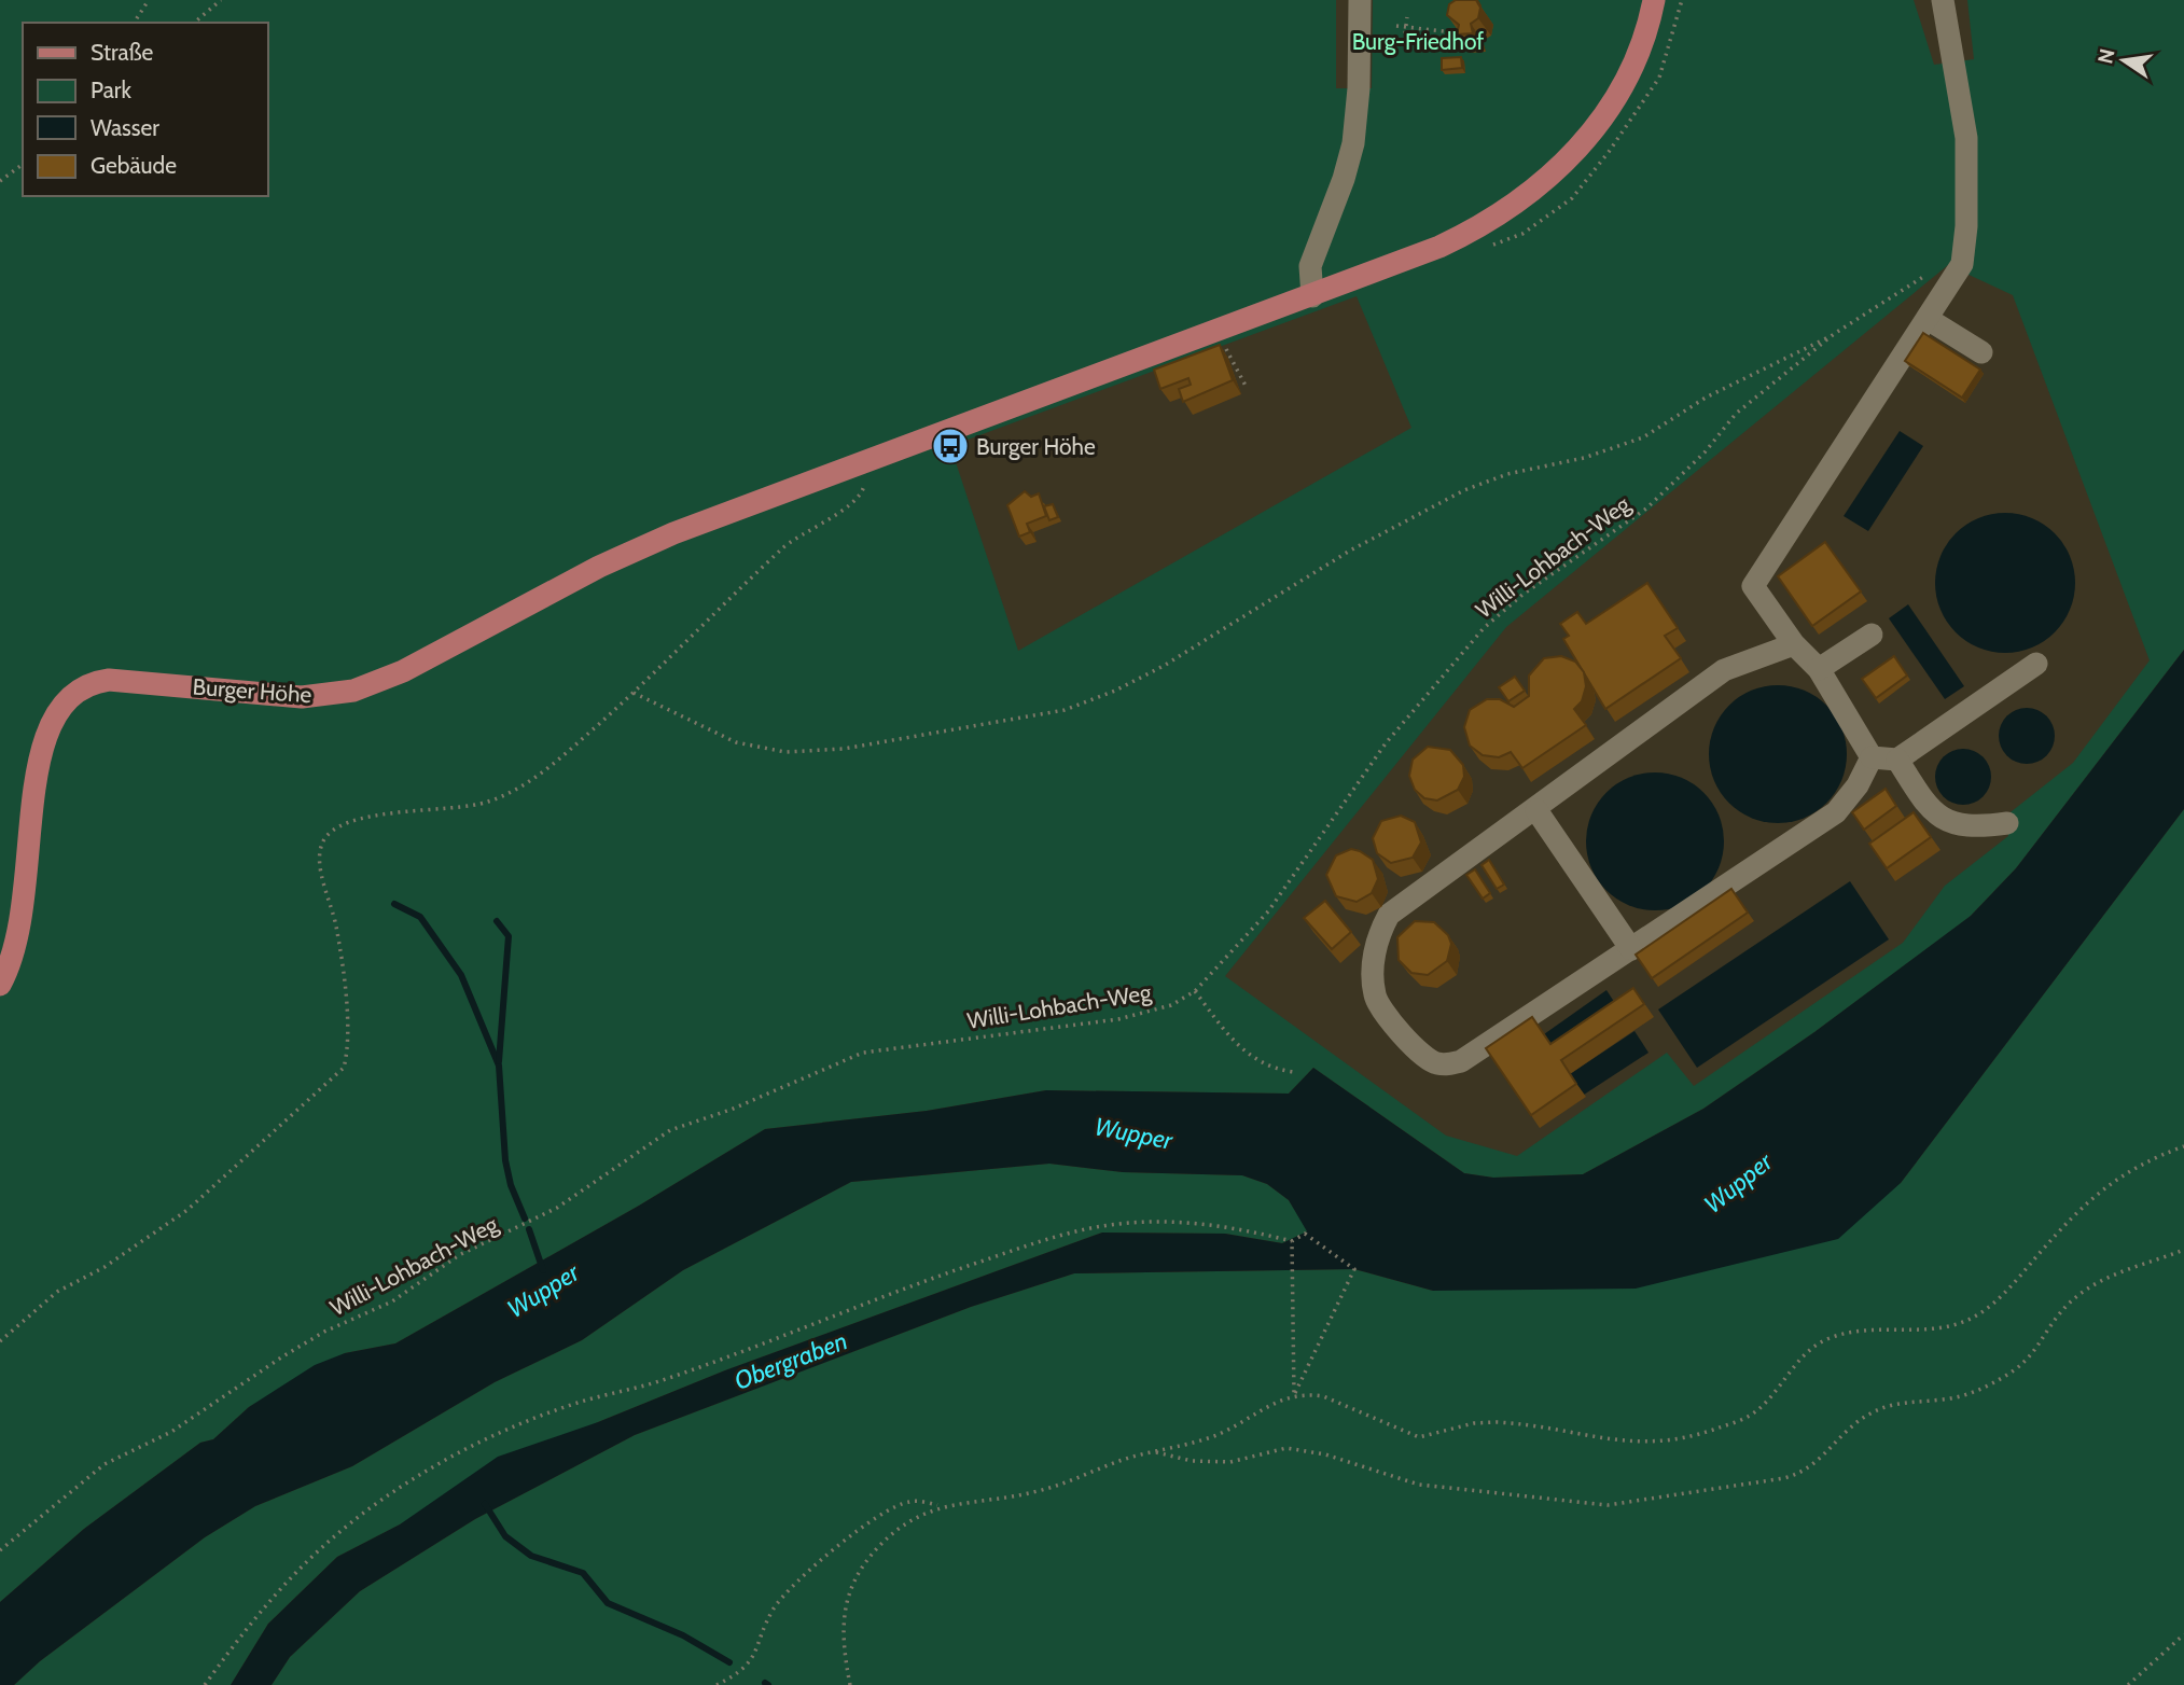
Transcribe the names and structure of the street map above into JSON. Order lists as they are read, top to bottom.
{
  "streets": {
    "main road": ["Burger Höhe"],
    "path": ["Willi-Lohbach-Weg"]
  },
  "water": ["Wupper", "Obergraben"],
  "parks": ["Burg-Friedhof"],
  "places": {
    "bus stop": ["Burger Höhe"]
  },
  "legend": [
    "Straße",
    "Park",
    "Wasser",
    "Gebäude"
  ],
  "north": "left"
}
